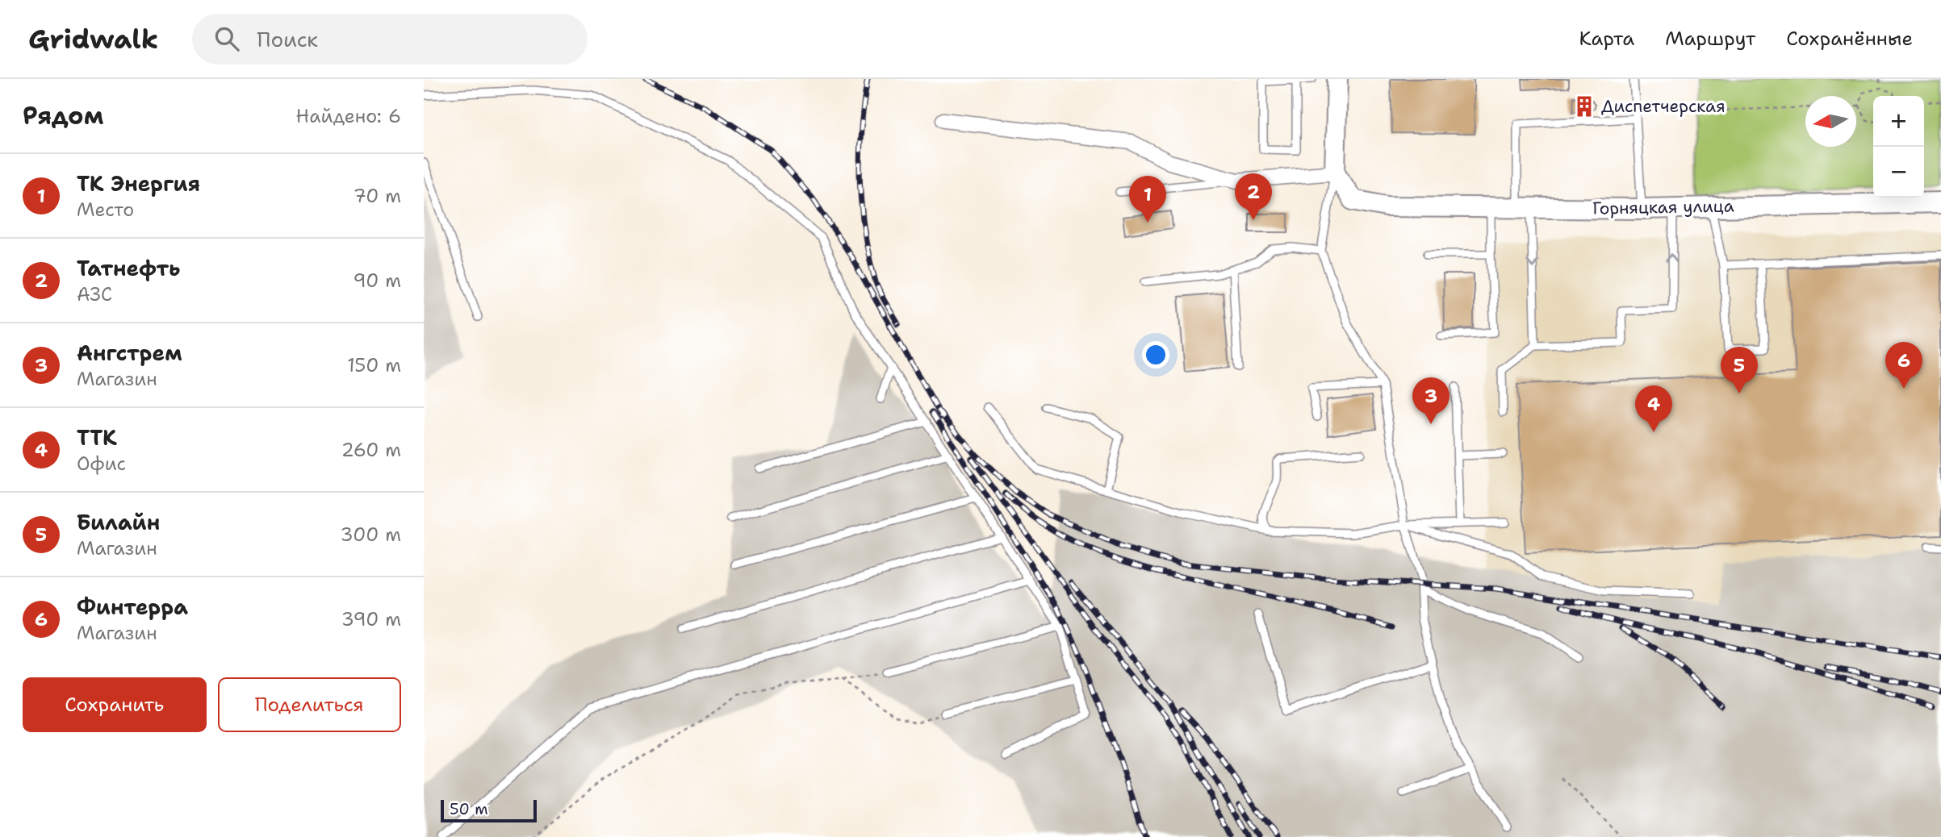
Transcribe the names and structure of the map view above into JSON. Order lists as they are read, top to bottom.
{
  "streets": {
    "street": ["Горняцкая улица"]
  },
  "places": {
    "building": ["Диспетчерская"]
  },
  "scale_bar": "50 m",
  "north": "left",
  "page": {
    "header": "Gridwalk",
    "search": "Поиск",
    "nav": ["Карта", "Маршрут", "Сохранённые"],
    "heading": ["Рядом", "Найдено: 6"],
    "map_buttons": ["+", "−"],
    "list": [
      {
        "mark": "1",
        "name": "ТК Энергия",
        "note": "Место",
        "value": "70 m"
      },
      {
        "mark": "2",
        "name": "Татнефть",
        "note": "АЗС",
        "value": "90 m"
      },
      {
        "mark": "3",
        "name": "Ангстрем",
        "note": "Магазин",
        "value": "150 m"
      },
      {
        "mark": "4",
        "name": "ТТК",
        "note": "Офис",
        "value": "260 m"
      },
      {
        "mark": "5",
        "name": "Билайн",
        "note": "Магазин",
        "value": "300 m"
      },
      {
        "mark": "6",
        "name": "Финтерра",
        "note": "Магазин",
        "value": "390 m"
      }
    ],
    "pins": [
      "2",
      "1",
      "6",
      "5",
      "3",
      "4"
    ],
    "buttons": ["Сохранить", "Поделиться"],
    "scale": "50 m"
  }
}
